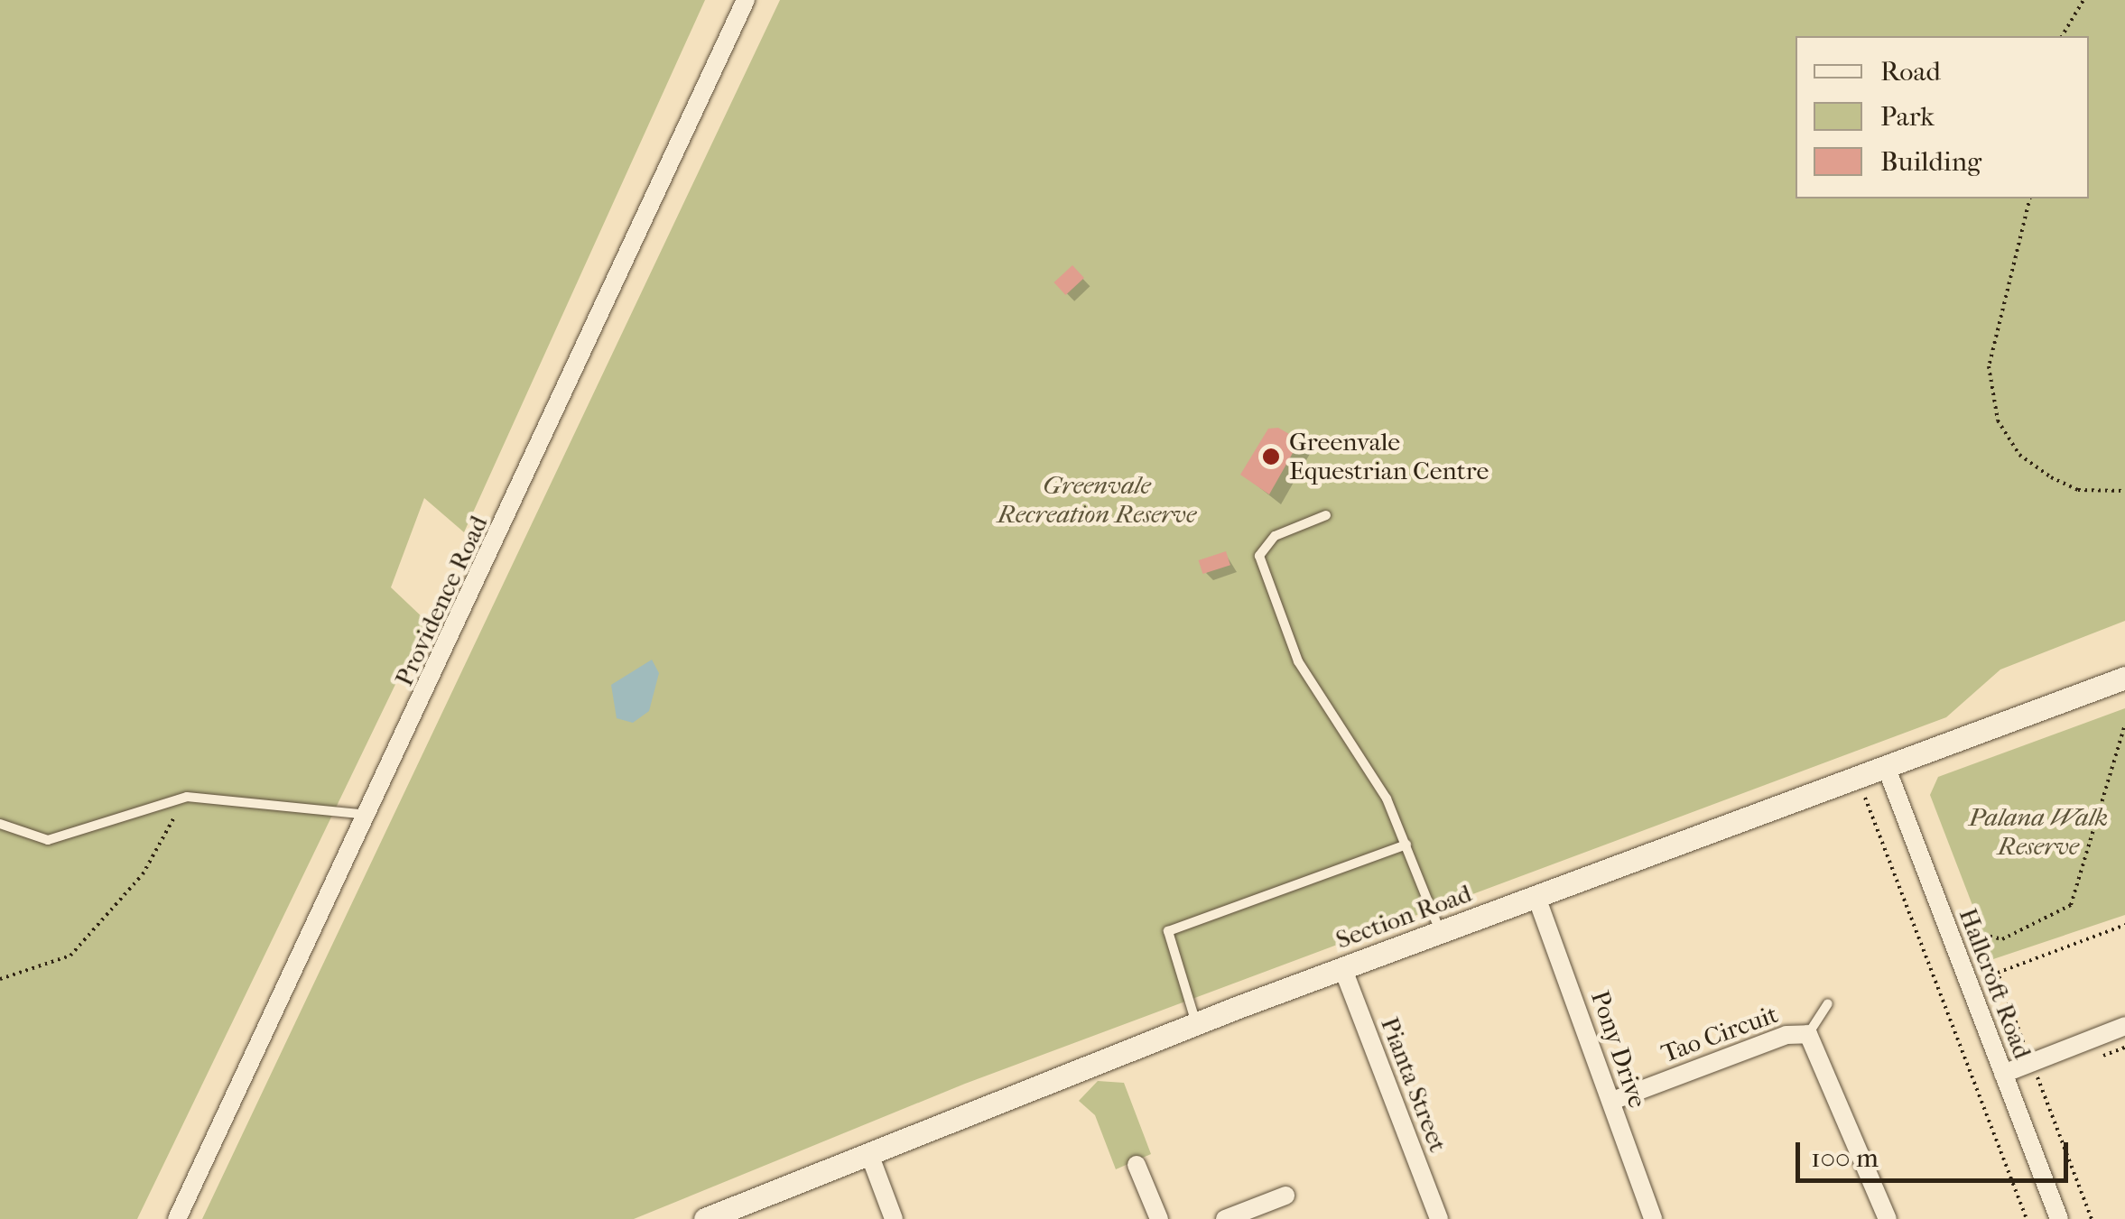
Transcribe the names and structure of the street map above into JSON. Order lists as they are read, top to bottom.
{
  "streets": {
    "street": [
      "Providence Road",
      "Section Road",
      "Hallcroft Road",
      "Tao Circuit",
      "Pony Drive",
      "Pianta Street"
    ]
  },
  "crossings": [
    ["Section Road", "Hallcroft Road"],
    ["Section Road", "Pony Drive"],
    ["Section Road", "Pianta Street"],
    ["Tao Circuit", "Pony Drive"]
  ],
  "parks": ["Greenvale Recreation Reserve", "Palana Walk Reserve"],
  "places": ["Greenvale Equestrian Centre"],
  "legend": ["Road", "Park", "Building"],
  "scale_bar": "100 m"
}
